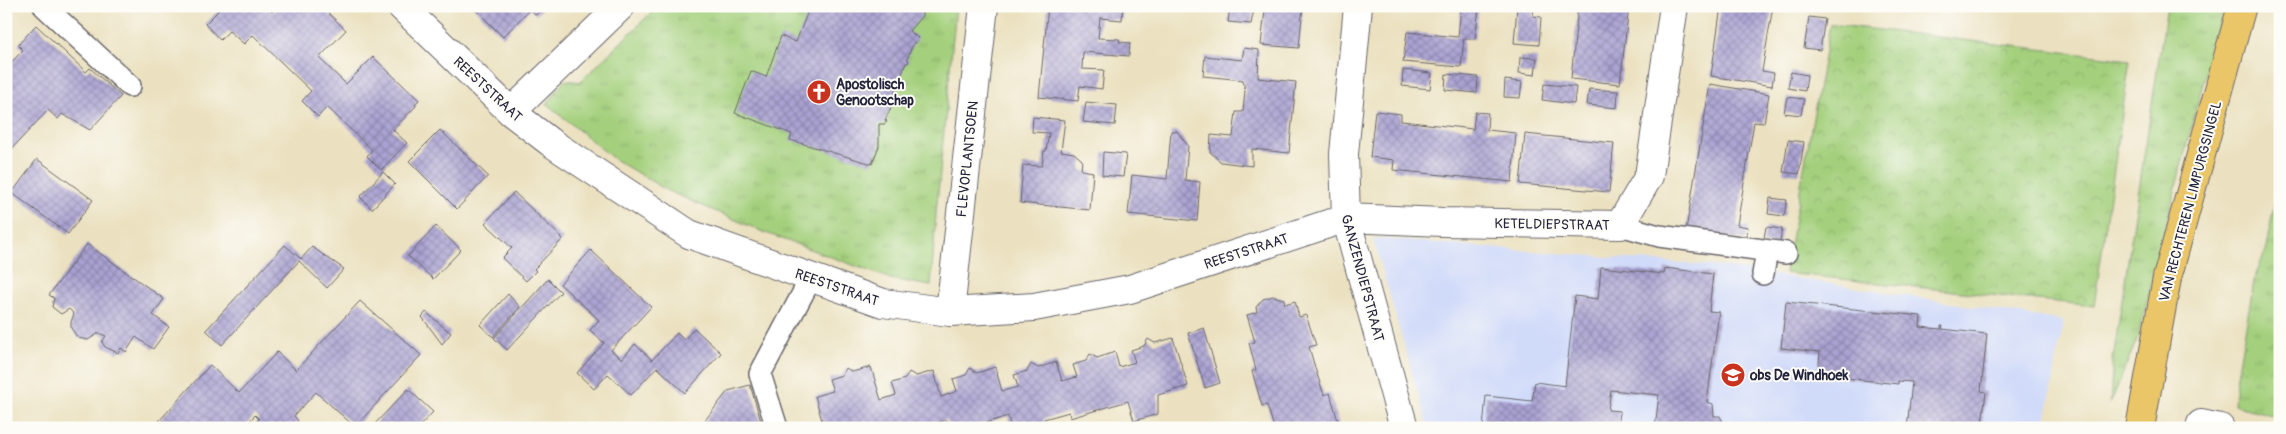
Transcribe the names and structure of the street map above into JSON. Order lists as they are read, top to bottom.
{
  "streets": {
    "main road": ["VAN RECHTEREN LIMPURGSINGEL"],
    "street": [
      "REESTSTRAAT",
      "FLEVOPLANTSOEN",
      "KETELDIEPSTRAAT",
      "GANZENDIEPSTRAAT"
    ]
  },
  "crossings": [
    ["REESTSTRAAT", "FLEVOPLANTSOEN"],
    ["REESTSTRAAT", "KETELDIEPSTRAAT"],
    ["REESTSTRAAT", "GANZENDIEPSTRAAT"],
    ["KETELDIEPSTRAAT", "GANZENDIEPSTRAAT"]
  ],
  "places": {
    "church": ["Apostolisch Genootschap"],
    "school or university": ["obs De Windhoek"]
  }
}
